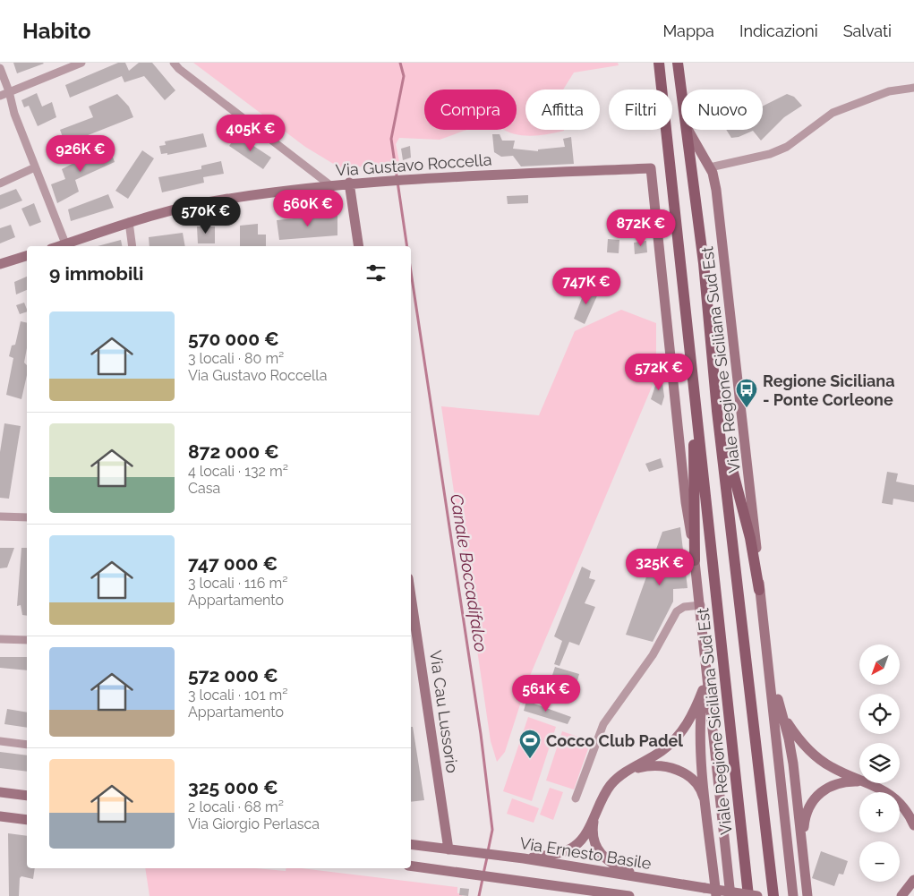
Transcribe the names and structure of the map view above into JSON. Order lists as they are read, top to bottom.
{
  "streets": {
    "main road": ["Viale Regione Siciliana Sud Est"],
    "street": ["Via Gustavo Roccella", "Via Cau Lussorio", "Via Ernesto Basile"]
  },
  "crossings": [
    ["Via Gustavo Roccella", "Viale Regione Siciliana Sud Est"],
    ["Via Cau Lussorio", "Via Ernesto Basile"]
  ],
  "water": ["Canale Boccadifalco"],
  "places": {
    "bus stop": ["Regione Siciliana - Ponte Corleone"],
    "sports": ["Cocco Club Padel"]
  },
  "north": "bottom left",
  "page": {
    "header": "Habito",
    "nav": ["Mappa", "Indicazioni", "Salvati"],
    "chip": [
      "Compra",
      "Affitta",
      "Filtri",
      "Nuovo"
    ],
    "price": [
      "405K €",
      "926K €",
      "560K €",
      "570K €",
      "872K €",
      "747K €",
      "572K €",
      "325K €",
      "561K €"
    ],
    "heading": "9 immobili",
    "list": [
      {
        "name": "570 000 €",
        "note": "3 locali · 80 m² · Via Gustavo Roccella"
      },
      {
        "name": "872 000 €",
        "note": "4 locali · 132 m² · Casa"
      },
      {
        "name": "747 000 €",
        "note": "3 locali · 116 m² · Appartamento"
      },
      {
        "name": "572 000 €",
        "note": "3 locali · 101 m² · Appartamento"
      },
      {
        "name": "325 000 €",
        "note": "2 locali · 68 m² · Via Giorgio Perlasca"
      }
    ],
    "map_buttons": ["+", "−"]
  }
}
